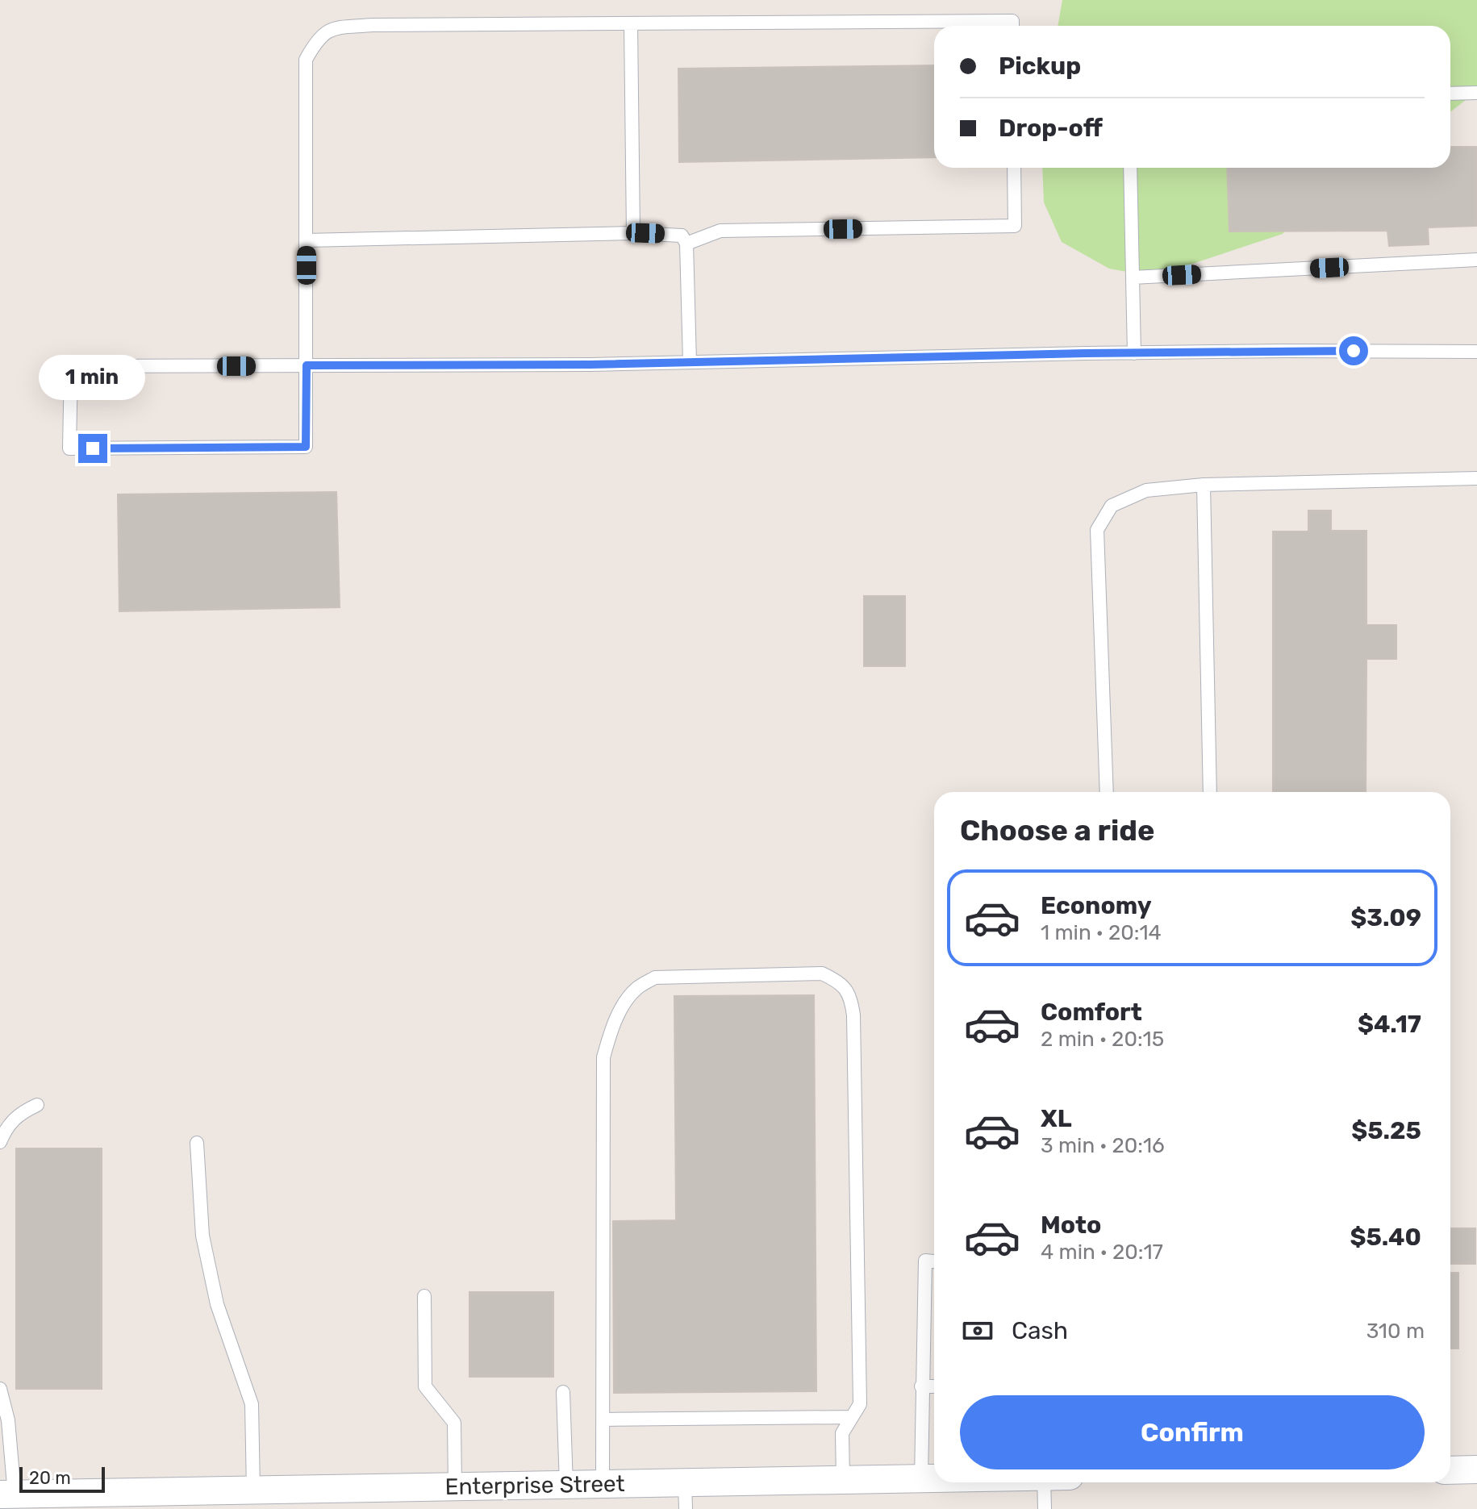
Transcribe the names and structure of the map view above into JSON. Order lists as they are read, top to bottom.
{
  "streets": {
    "street": ["Enterprise Street"]
  },
  "scale_bar": "20 m",
  "page": {
    "banner": ["Pickup", "Drop-off"],
    "bubble": "1 min",
    "heading": "Choose a ride",
    "list": [
      {
        "name": "Economy",
        "note": "1 min · 20:14",
        "value": "$3.09"
      },
      {
        "name": "Comfort",
        "note": "2 min · 20:15",
        "value": "$4.17"
      },
      {
        "name": "XL",
        "note": "3 min · 20:16",
        "value": "$5.25"
      },
      {
        "name": "Moto",
        "note": "4 min · 20:17",
        "value": "$5.40"
      }
    ],
    "pay": ["Cash", "310 m"],
    "buttons": "Confirm",
    "scale": "20 m"
  }
}
